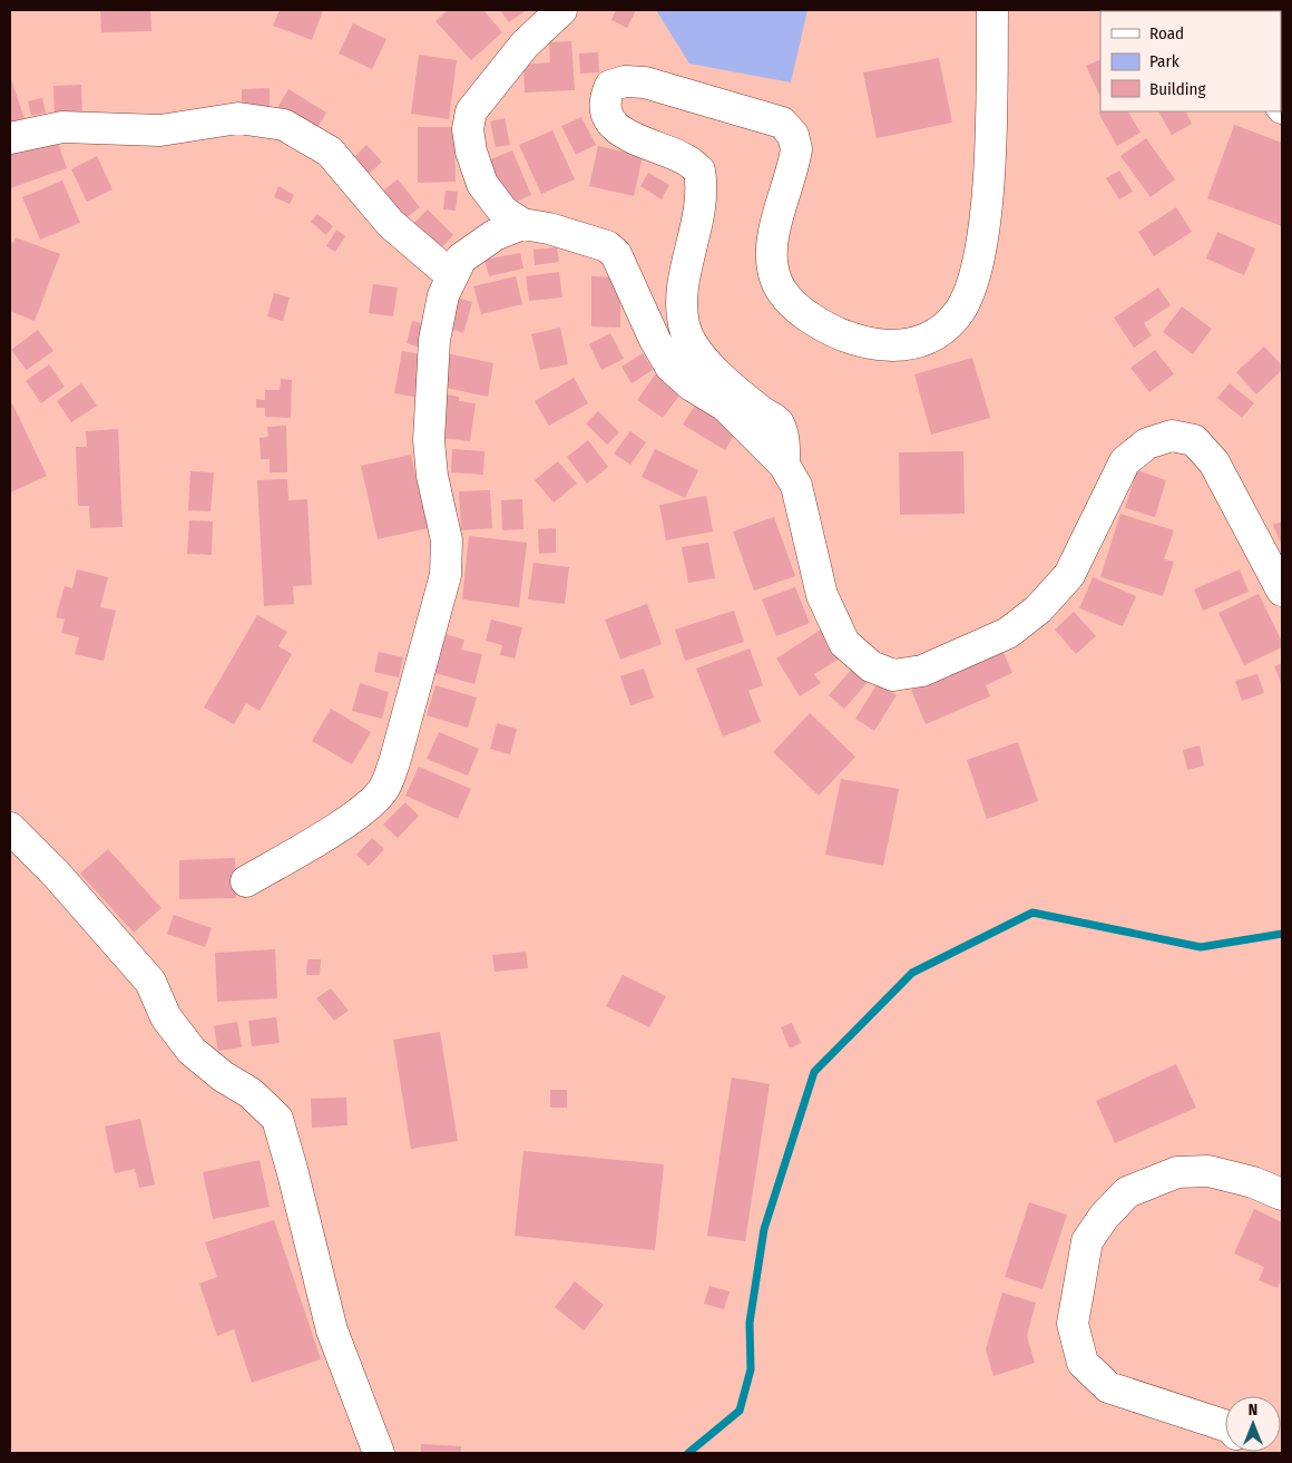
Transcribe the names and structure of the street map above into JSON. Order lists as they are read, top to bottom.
{
  "legend": ["Road", "Park", "Building"],
  "north": "top"
}
